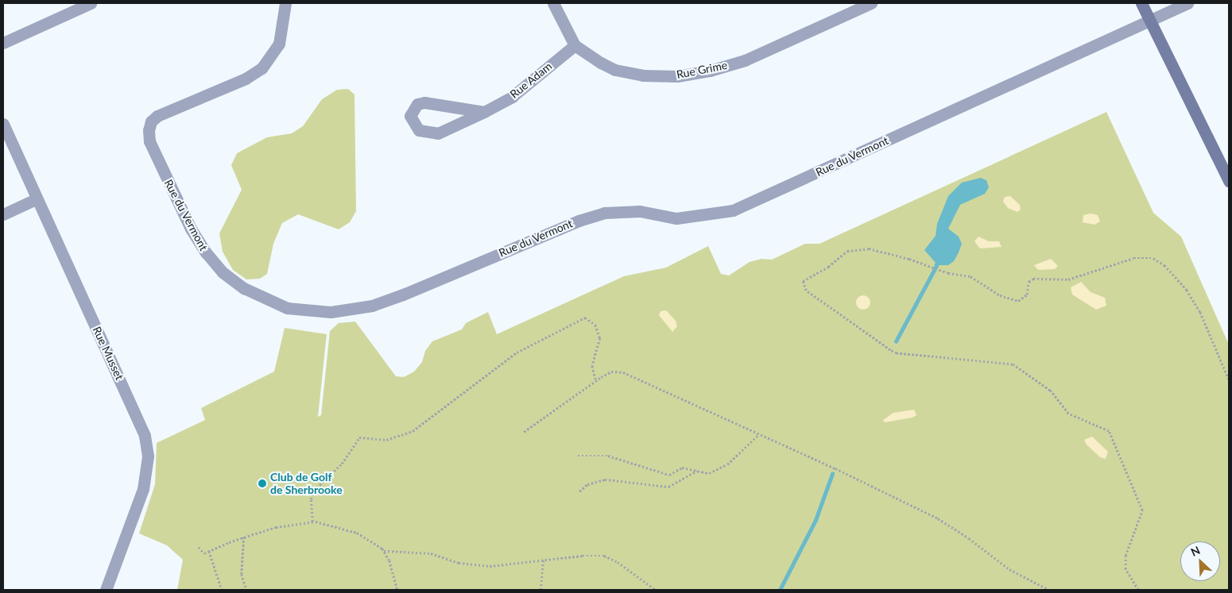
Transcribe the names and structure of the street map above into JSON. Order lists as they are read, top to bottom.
{
  "streets": {
    "street": [
      "Rue Grime",
      "Rue Adam",
      "Rue du Vermont",
      "Rue Musset"
    ]
  },
  "crossings": [
    ["Rue Grime", "Rue Adam"]
  ],
  "places": ["Club de Golf de Sherbrooke"],
  "north": "top left"
}
